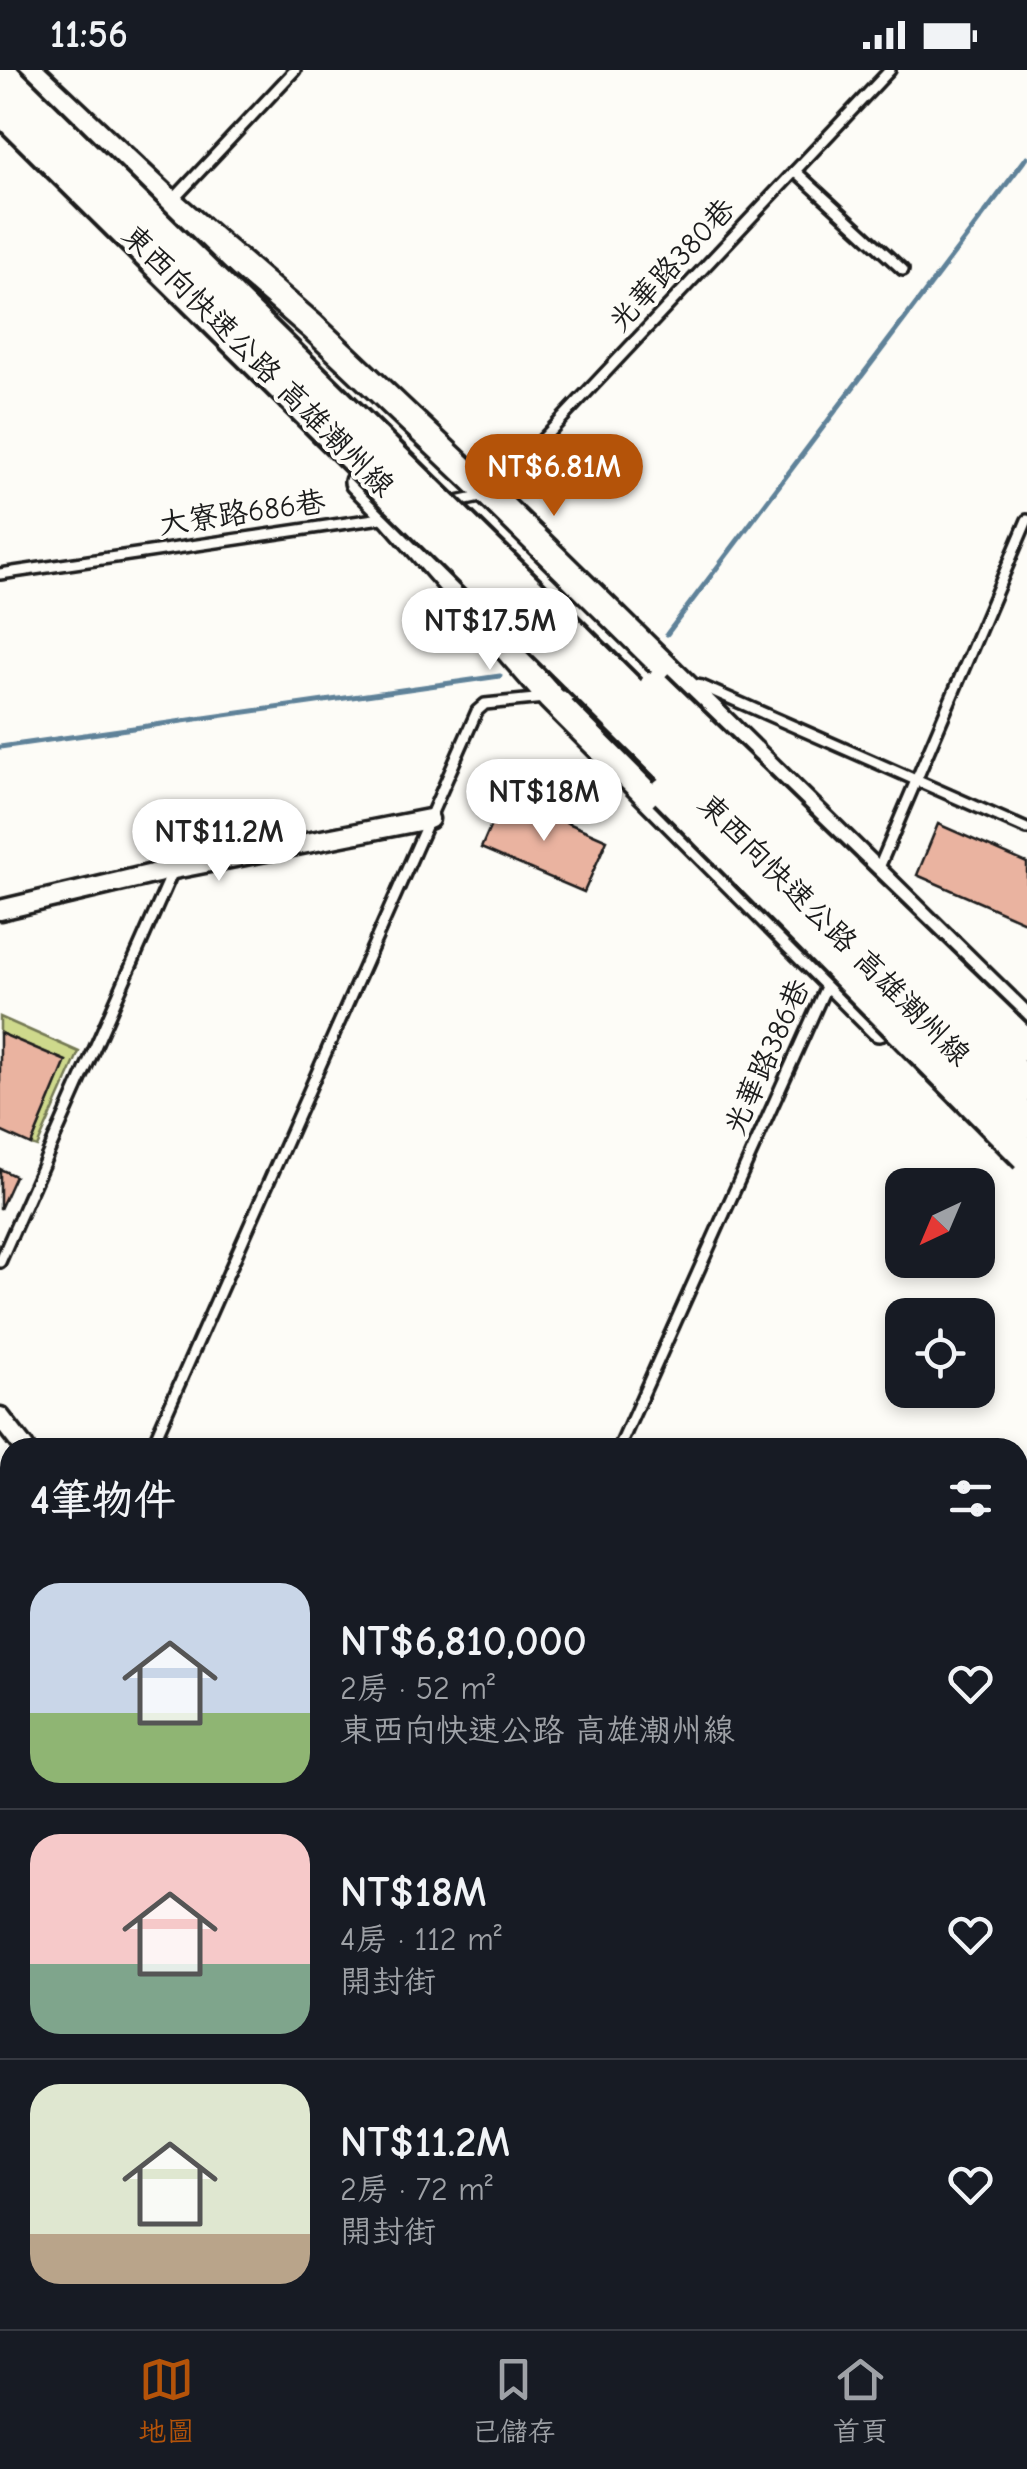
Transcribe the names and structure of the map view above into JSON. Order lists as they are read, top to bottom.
{
  "streets": {
    "highway": ["東西向快速公路 高雄潮州線"],
    "lane": ["光華路380巷", "大寮路686巷", "光華路386巷"]
  },
  "crossings": [
    ["光華路380巷", "大寮路686巷"],
    ["東西向快速公路 高雄潮州線", "大寮路686巷"]
  ],
  "north": "bottom left",
  "page": {
    "status": "11:56",
    "price": [
      "NT$6.81M",
      "NT$17.5M",
      "NT$18M",
      "NT$11.2M"
    ],
    "heading": "4筆物件",
    "list": [
      {
        "name": "NT$6,810,000",
        "note": "2房 · 52 m² · 東西向快速公路 高雄潮州線"
      },
      {
        "name": "NT$18M",
        "note": "4房 · 112 m² · 開封街"
      },
      {
        "name": "NT$11.2M",
        "note": "2房 · 72 m² · 開封街"
      }
    ],
    "tabs": ["地圖", "已儲存", "首頁"]
  }
}
